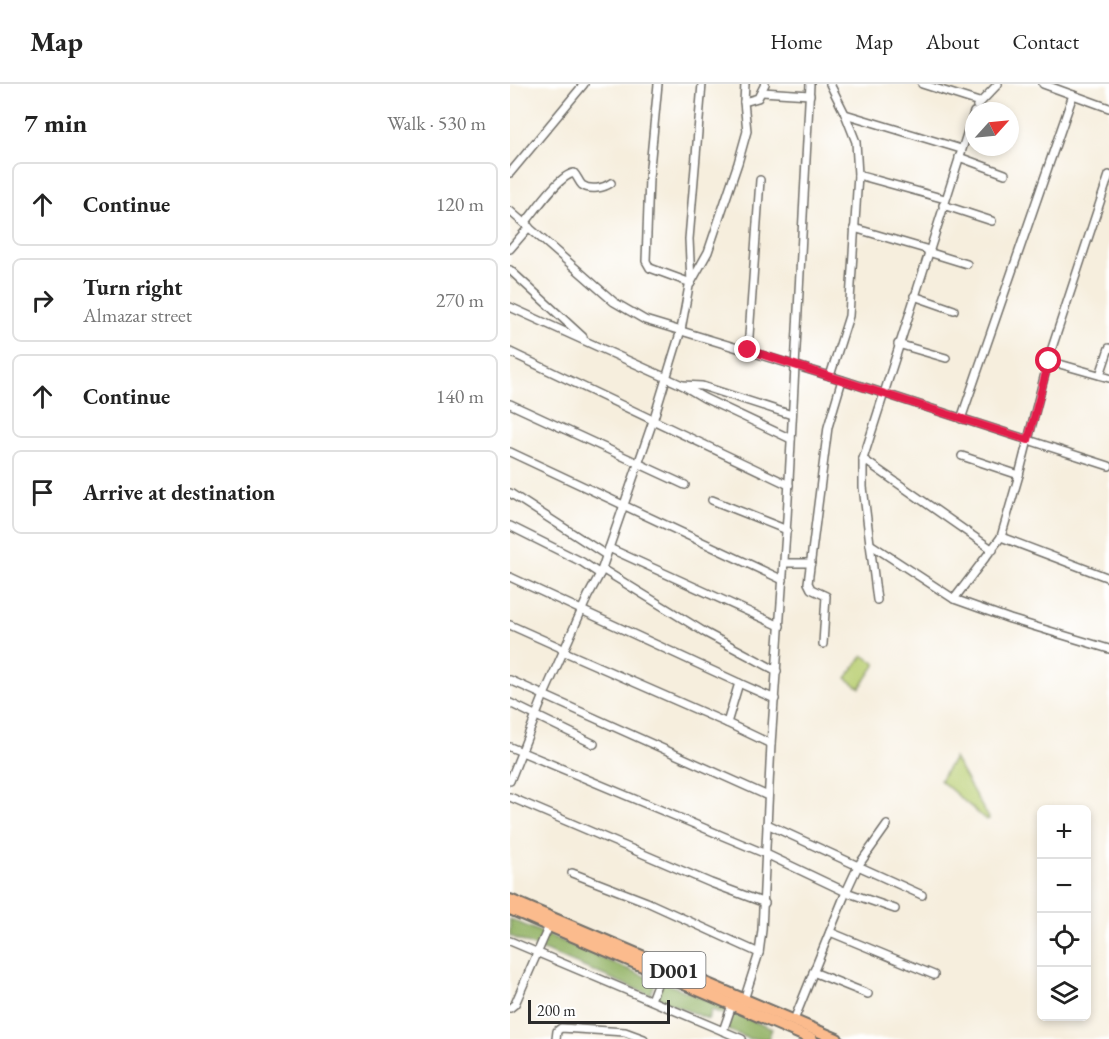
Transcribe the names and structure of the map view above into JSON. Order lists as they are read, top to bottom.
{
  "streets": {
    "highway": ["D001"]
  },
  "scale_bar": "200 m",
  "north": "top right",
  "page": {
    "header": "Map",
    "nav": [
      "Home",
      "Map",
      "About",
      "Contact"
    ],
    "heading": ["7 min", "Walk · 530 m"],
    "list": [
      ["Continue", "120 m"],
      ["Turn right", "Almazar street", "270 m"],
      ["Continue", "140 m"],
      "Arrive at destination"
    ],
    "map_buttons": ["+", "−"],
    "scale": "200 m"
  }
}
